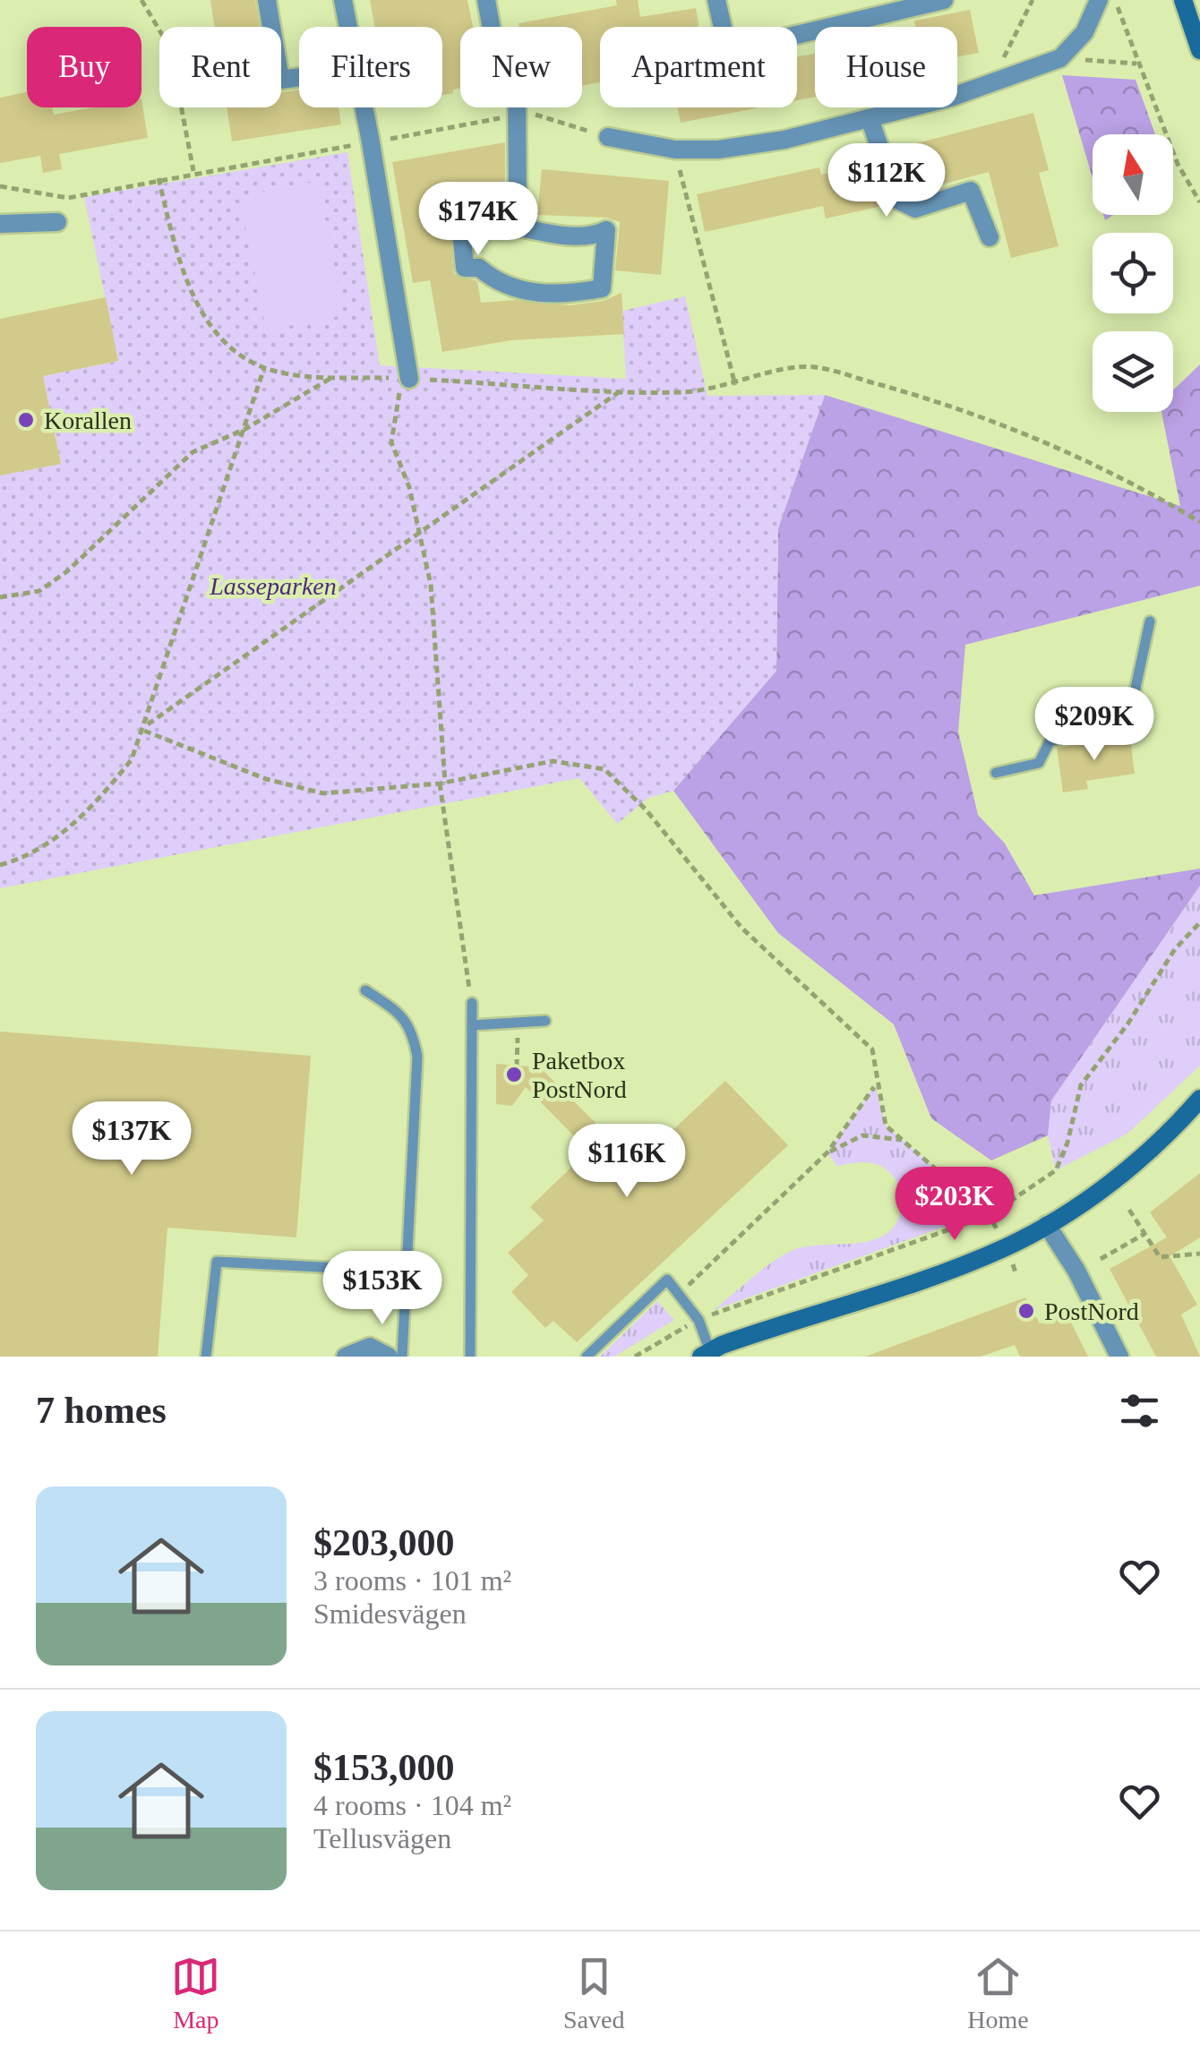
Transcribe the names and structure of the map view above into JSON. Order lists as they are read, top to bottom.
{
  "parks": ["Lasseparken"],
  "places": ["Korallen", "Paketbox PostNord", "PostNord"],
  "north": "top",
  "page": {
    "chip": [
      "Buy",
      "Rent",
      "Filters",
      "New",
      "Apartment",
      "House"
    ],
    "price": [
      "$112K",
      "$174K",
      "$209K",
      "$137K",
      "$116K",
      "$203K",
      "$153K"
    ],
    "heading": "7 homes",
    "list": [
      {
        "name": "$203,000",
        "note": "3 rooms · 101 m² · Smidesvägen"
      },
      {
        "name": "$153,000",
        "note": "4 rooms · 104 m² · Tellusvägen"
      }
    ],
    "tabs": ["Map", "Saved", "Home"]
  }
}
